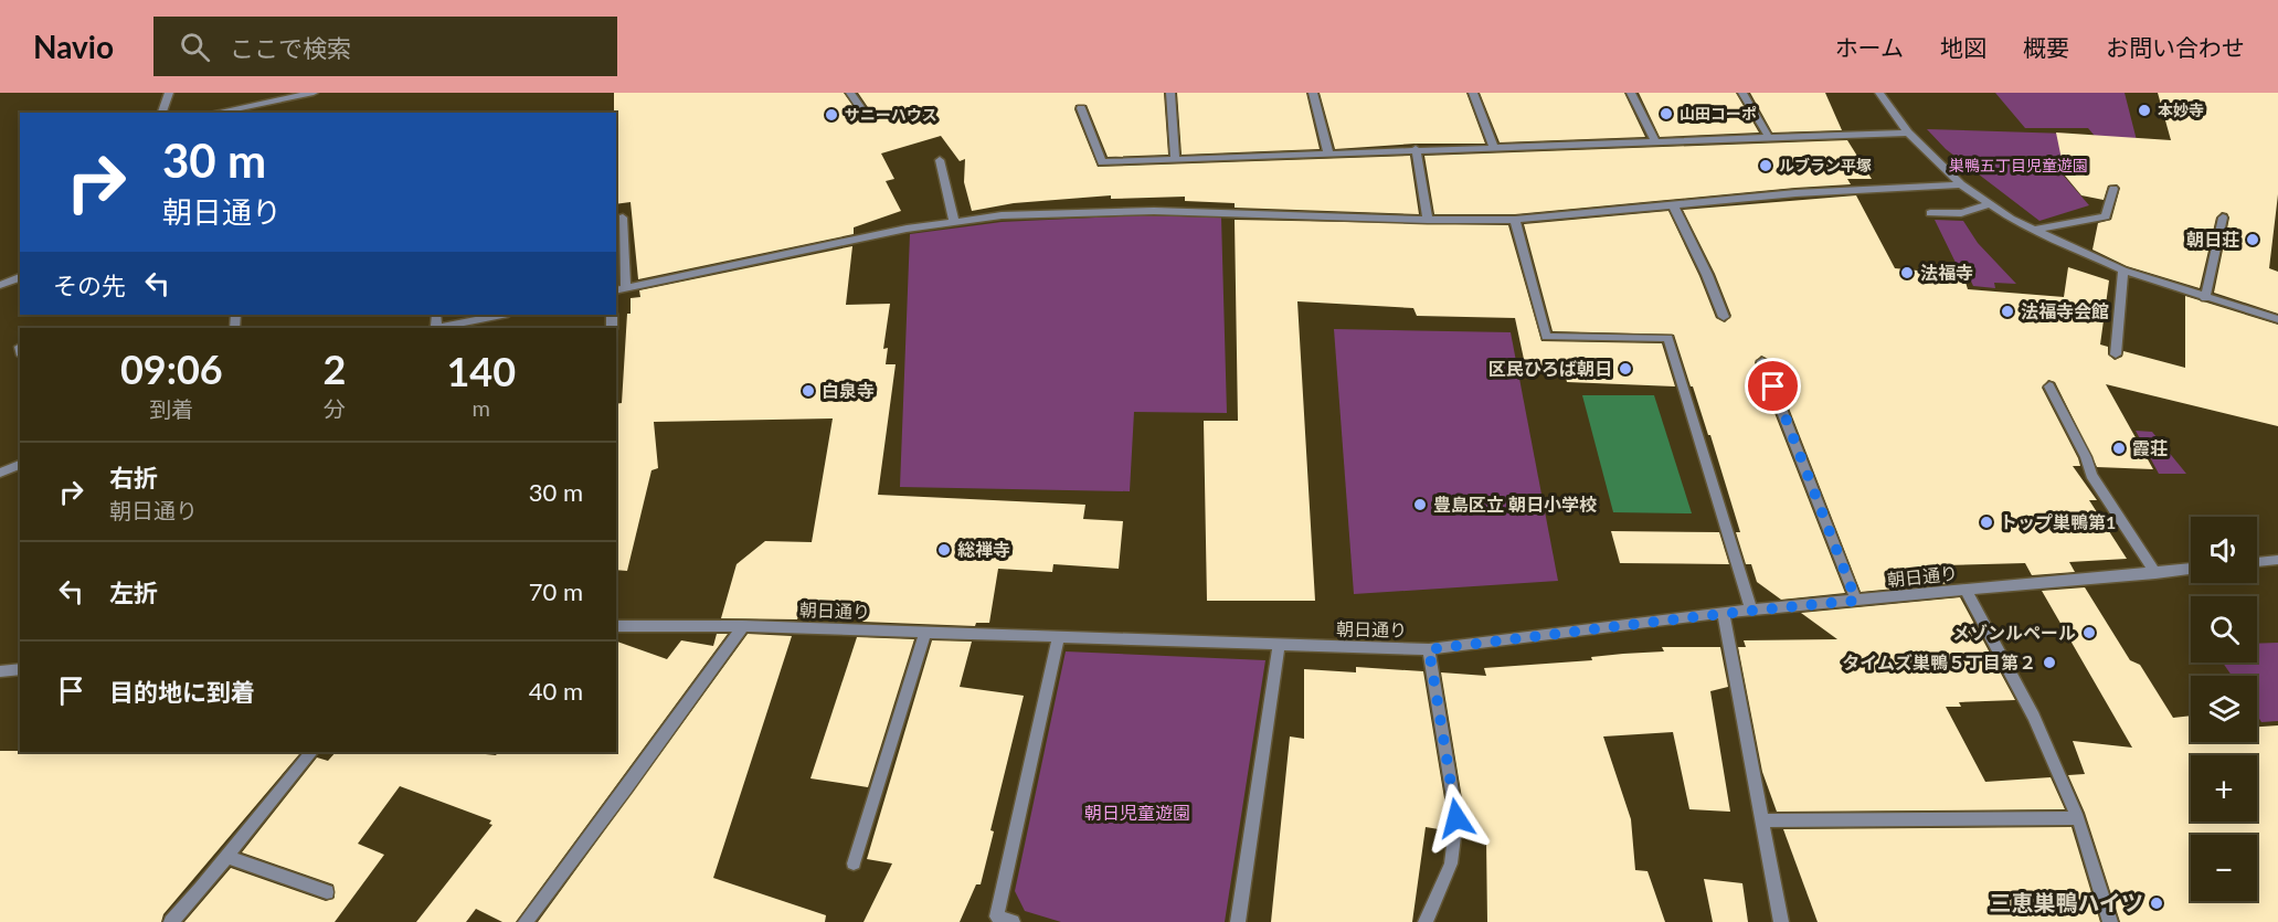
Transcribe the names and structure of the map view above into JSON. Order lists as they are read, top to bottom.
{
  "streets": {
    "street": ["朝日通り"]
  },
  "parks": ["巣鴨五丁目児童遊園", "朝日児童遊園"],
  "places": [
    "本妙寺",
    "山田コーポ",
    "サニーハウス",
    "ルブラン平塚",
    "朝日荘",
    "法福寺",
    "法福寺会館",
    "区民ひろば朝日",
    "白泉寺",
    "霞荘",
    "豊島区立 朝日小学校",
    "トップ巣鴨第1",
    "総禅寺",
    "メゾンルペール",
    "タイムズ巣鴨５丁目第２",
    "三恵巣鴨ハイツ"
  ],
  "page": {
    "header": "Navio",
    "search": "ここで検索",
    "nav": [
      "ホーム",
      "地図",
      "概要",
      "お問い合わせ"
    ],
    "turn": ["30 m", "朝日通り"],
    "then": "その先",
    "eta": [
      "09:06",
      "到着",
      "2",
      "分",
      "140",
      "m"
    ],
    "list": [
      {
        "name": "右折",
        "note": "朝日通り",
        "value": "30 m"
      },
      {
        "name": "左折",
        "value": "70 m"
      },
      {
        "name": "目的地に到着",
        "value": "40 m"
      }
    ],
    "map_buttons": ["+", "−"]
  }
}
